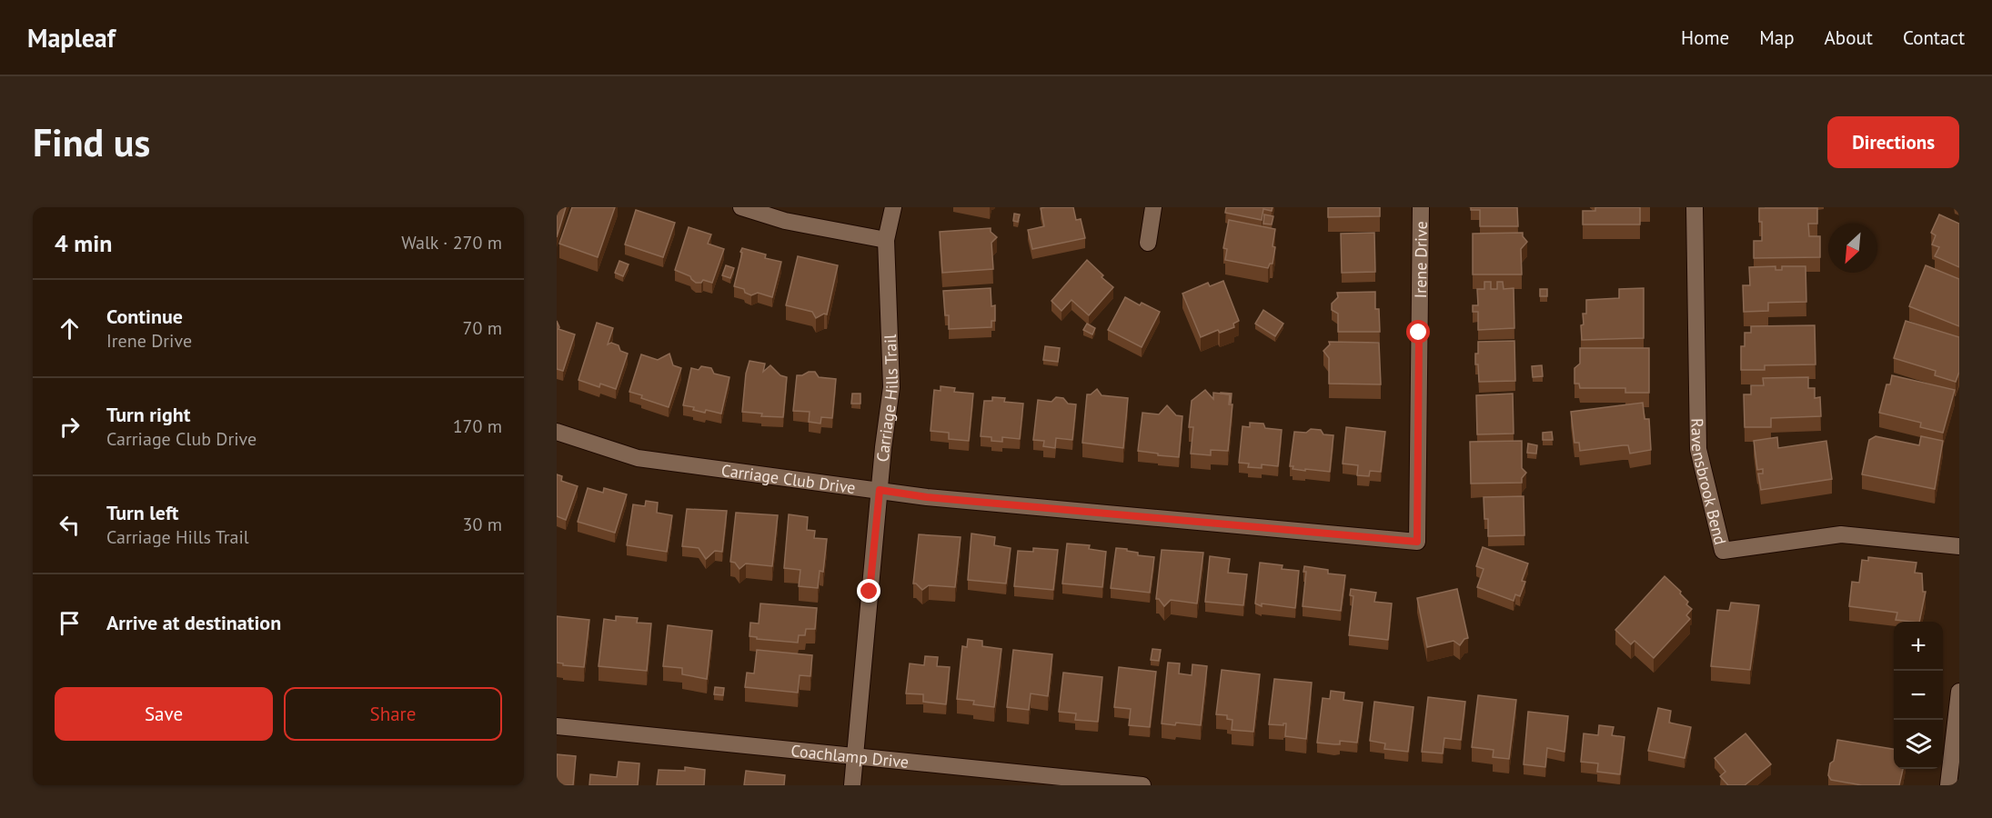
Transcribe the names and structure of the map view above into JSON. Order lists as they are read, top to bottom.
{
  "streets": {
    "street": [
      "Irene Drive",
      "Carriage Hills Trail",
      "Carriage Club Drive",
      "Ravensbrook Bend",
      "Coachlamp Drive"
    ]
  },
  "crossings": [
    ["Irene Drive", "Carriage Club Drive"],
    ["Carriage Hills Trail", "Carriage Club Drive"],
    ["Carriage Hills Trail", "Coachlamp Drive"]
  ],
  "north": "bottom left",
  "page": {
    "header": "Mapleaf",
    "nav": [
      "Home",
      "Map",
      "About",
      "Contact"
    ],
    "buttons": [
      "Directions",
      ["Save", "Share"]
    ],
    "title": "Find us",
    "heading": ["4 min", "Walk · 270 m"],
    "list": [
      ["Continue", "Irene Drive", "70 m"],
      ["Turn right", "Carriage Club Drive", "170 m"],
      ["Turn left", "Carriage Hills Trail", "30 m"],
      "Arrive at destination"
    ],
    "map_buttons": ["+", "−"]
  }
}
